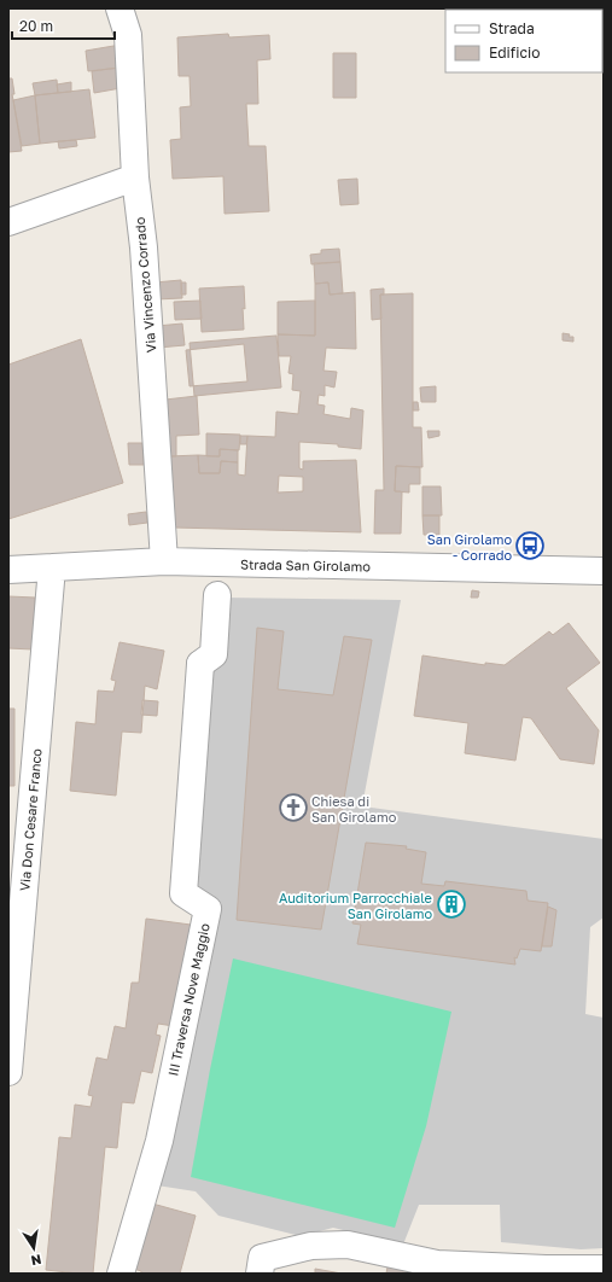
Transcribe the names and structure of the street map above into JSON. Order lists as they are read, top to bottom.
{
  "streets": {
    "street": [
      "Via Vincenzo Corrado",
      "Strada San Girolamo",
      "Via Don Cesare Franco",
      "III Traversa Nove Maggio"
    ]
  },
  "crossings": [
    ["Via Vincenzo Corrado", "Strada San Girolamo"],
    ["Strada San Girolamo", "Via Don Cesare Franco"]
  ],
  "places": {
    "bus stop": ["San Girolamo - Corrado"],
    "church": ["Chiesa di San Girolamo"],
    "building": ["Auditorium Parrocchiale San Girolamo"]
  },
  "legend": ["Strada", "Edificio"],
  "scale_bar": "20 m",
  "north": "bottom"
}
